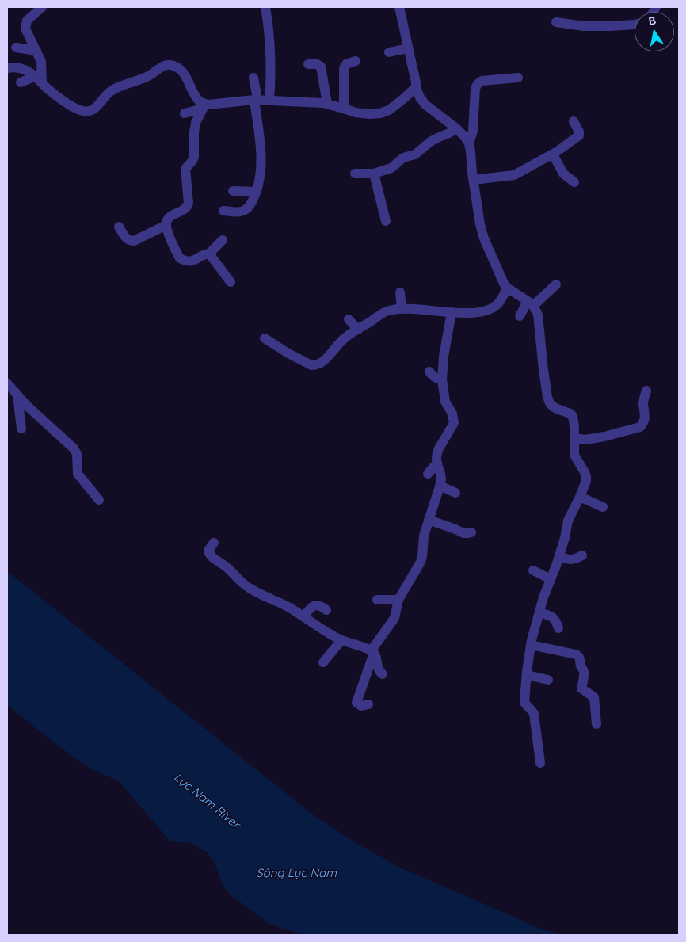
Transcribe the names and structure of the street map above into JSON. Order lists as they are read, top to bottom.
{
  "water": ["Lục Nam River", "Sông Lục Nam"],
  "north": "top"
}
